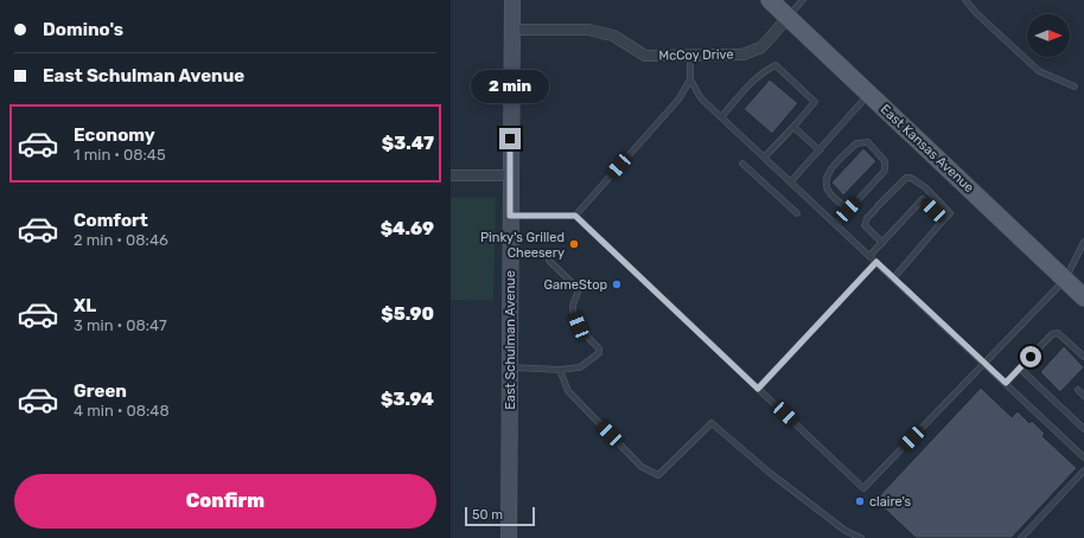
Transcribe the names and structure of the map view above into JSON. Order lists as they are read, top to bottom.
{
  "streets": {
    "main road": ["East Kansas Avenue"],
    "street": ["McCoy Drive", "East Schulman Avenue"]
  },
  "crossings": [
    ["McCoy Drive", "East Kansas Avenue"],
    ["McCoy Drive", "East Schulman Avenue"]
  ],
  "places": ["Pinky's Grilled Cheesery", "GameStop", "claire's"],
  "scale_bar": "50 m",
  "north": "right",
  "page": {
    "banner": ["Domino's", "East Schulman Avenue"],
    "bubble": "2 min",
    "list": [
      {
        "name": "Economy",
        "note": "1 min · 08:45",
        "value": "$3.47"
      },
      {
        "name": "Comfort",
        "note": "2 min · 08:46",
        "value": "$4.69"
      },
      {
        "name": "XL",
        "note": "3 min · 08:47",
        "value": "$5.90"
      },
      {
        "name": "Green",
        "note": "4 min · 08:48",
        "value": "$3.94"
      }
    ],
    "buttons": "Confirm",
    "scale": "50 m"
  }
}
